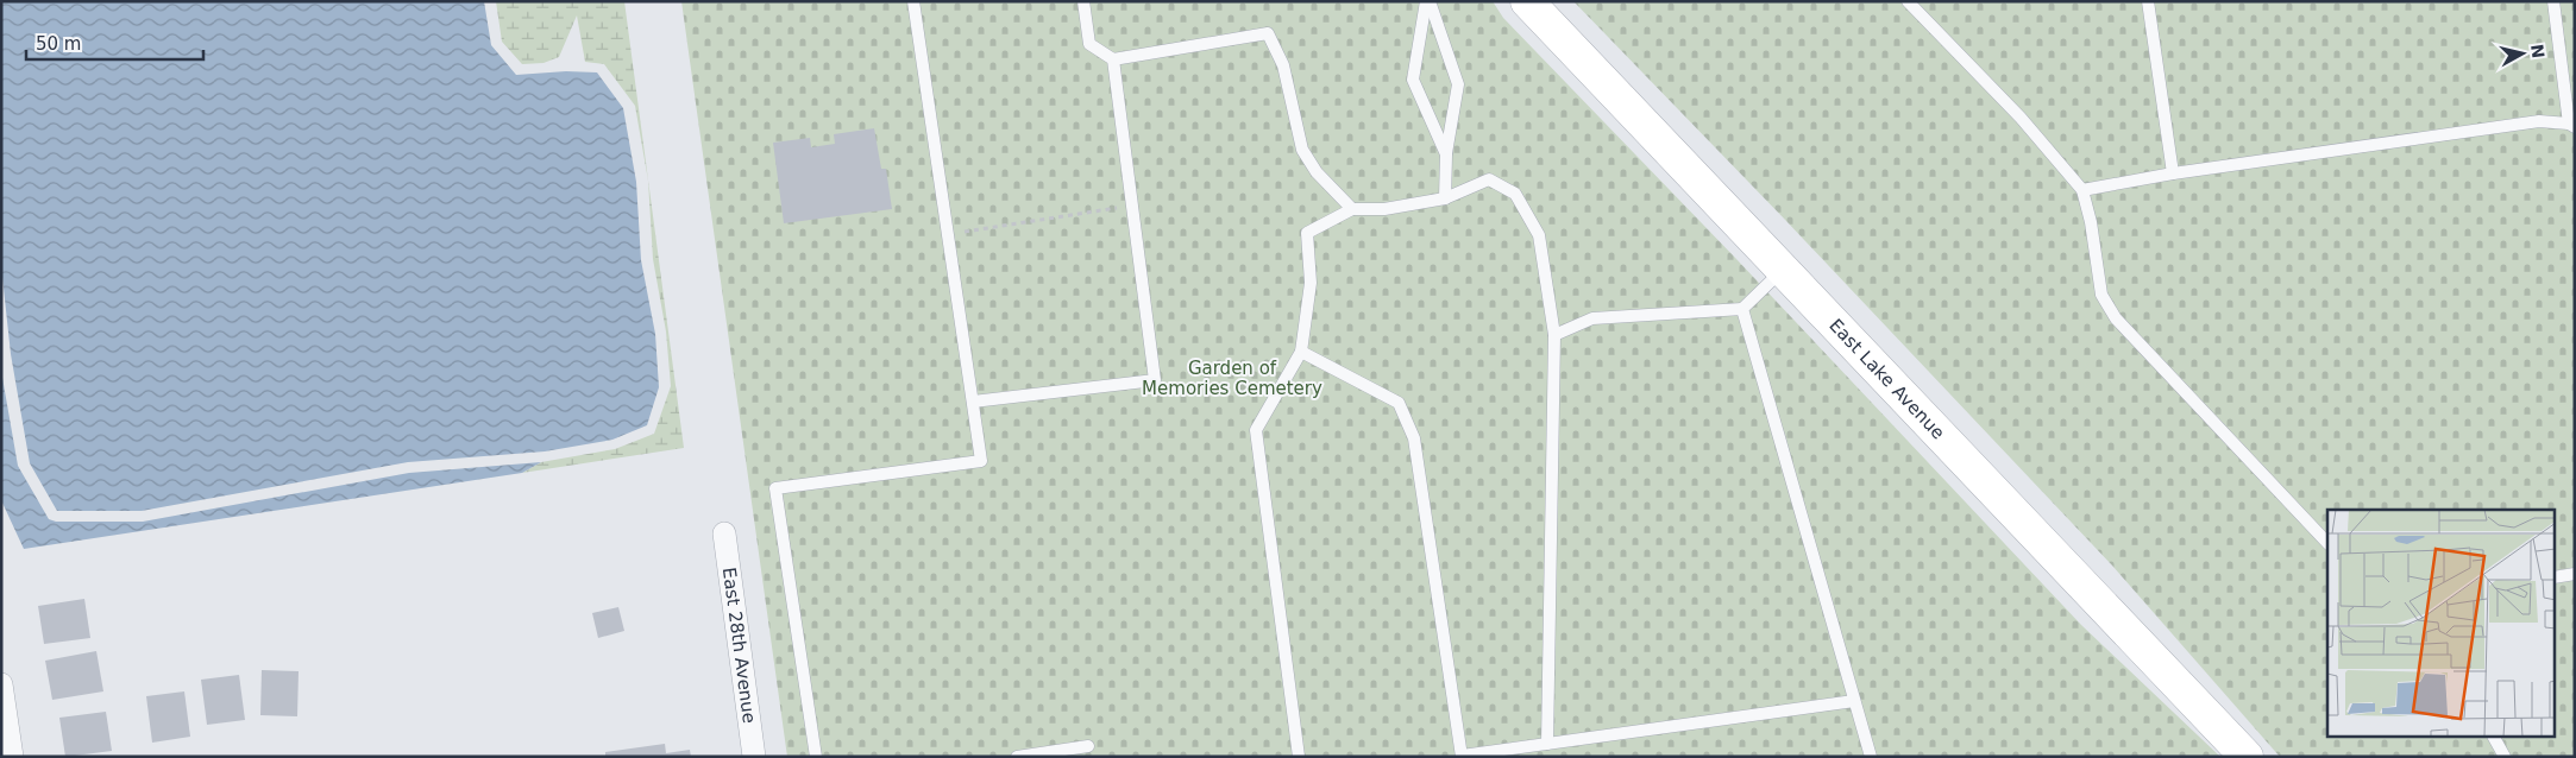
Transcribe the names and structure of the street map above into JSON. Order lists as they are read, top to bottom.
{
  "streets": {
    "street": ["East Lake Avenue", "East 28th Avenue"]
  },
  "parks": ["Garden of Memories Cemetery"],
  "scale_bar": "50 m",
  "north": "right"
}
